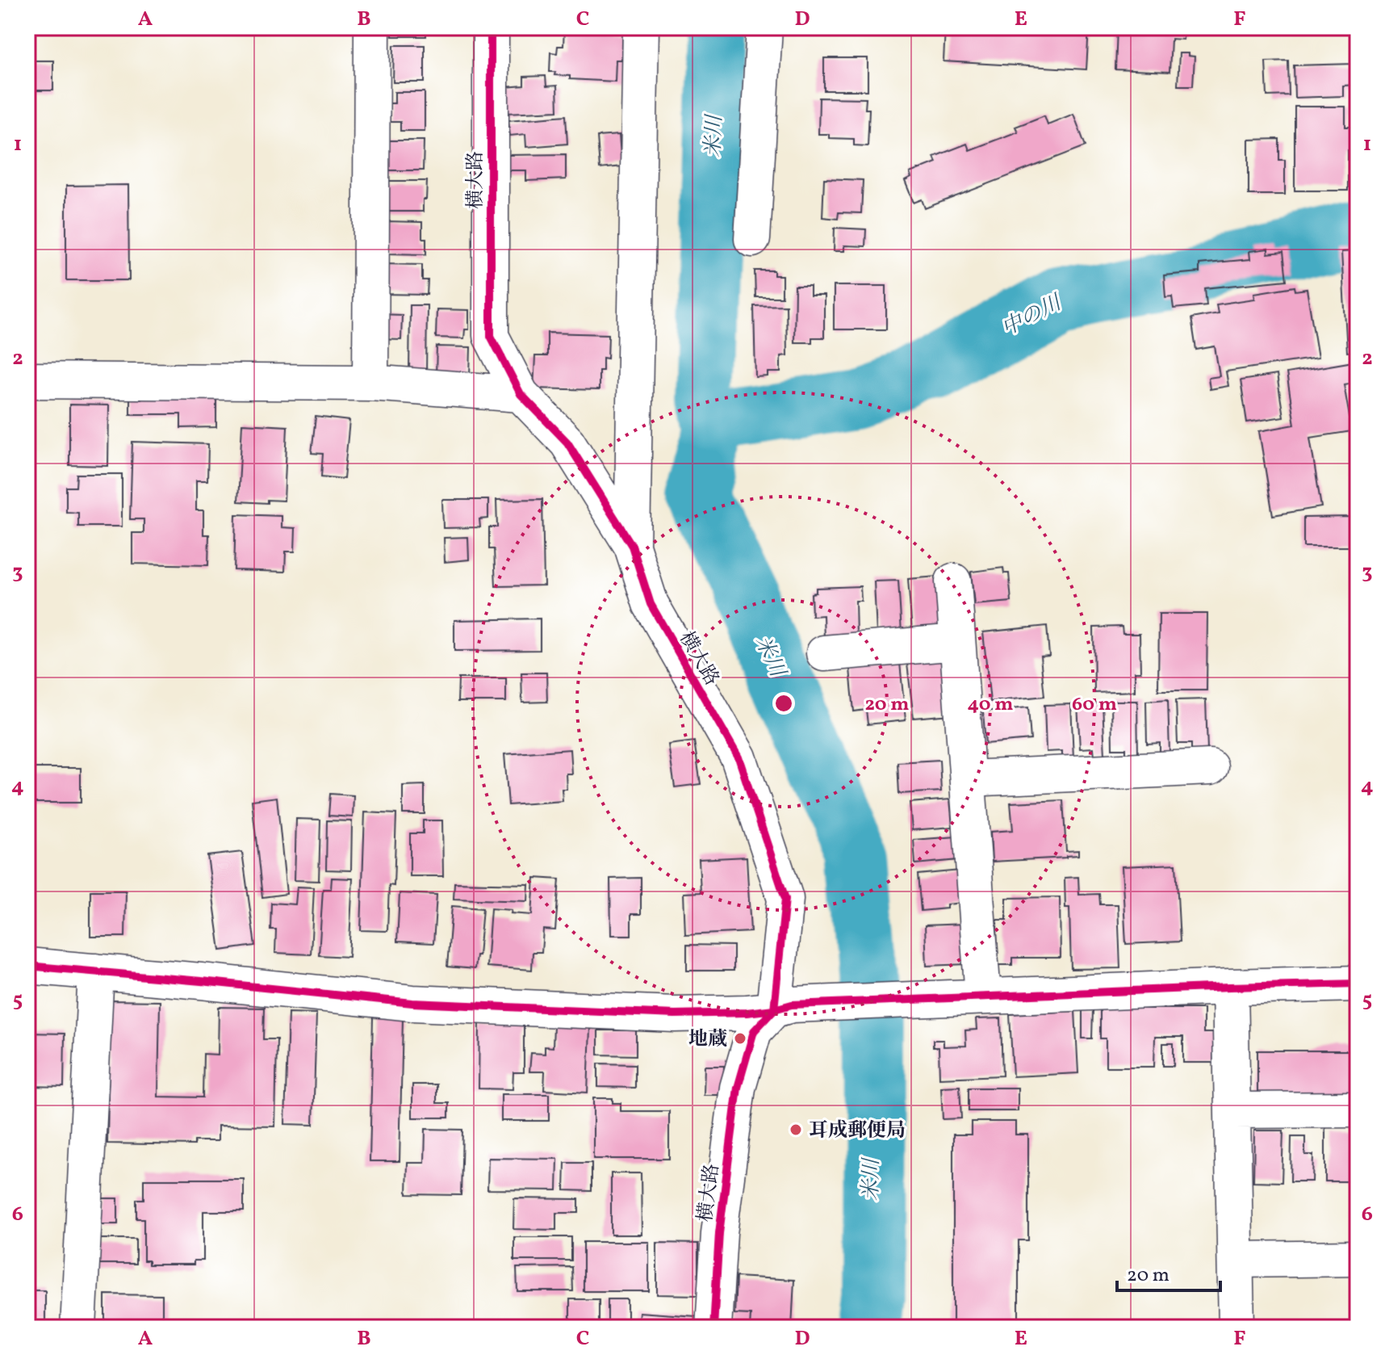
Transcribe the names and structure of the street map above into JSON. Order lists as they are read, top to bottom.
{
  "streets": {
    "street": ["横大路"]
  },
  "water": ["米川", "中の川"],
  "places": ["地蔵", "耳成郵便局"],
  "scale_bar": "20 m",
  "grid": {
    "columns": [
      "A",
      "B",
      "C",
      "D",
      "E",
      "F"
    ],
    "rows": [
      "1",
      "2",
      "3",
      "4",
      "5",
      "6"
    ]
  },
  "rings": ["20 m", "40 m", "60 m"]
}
